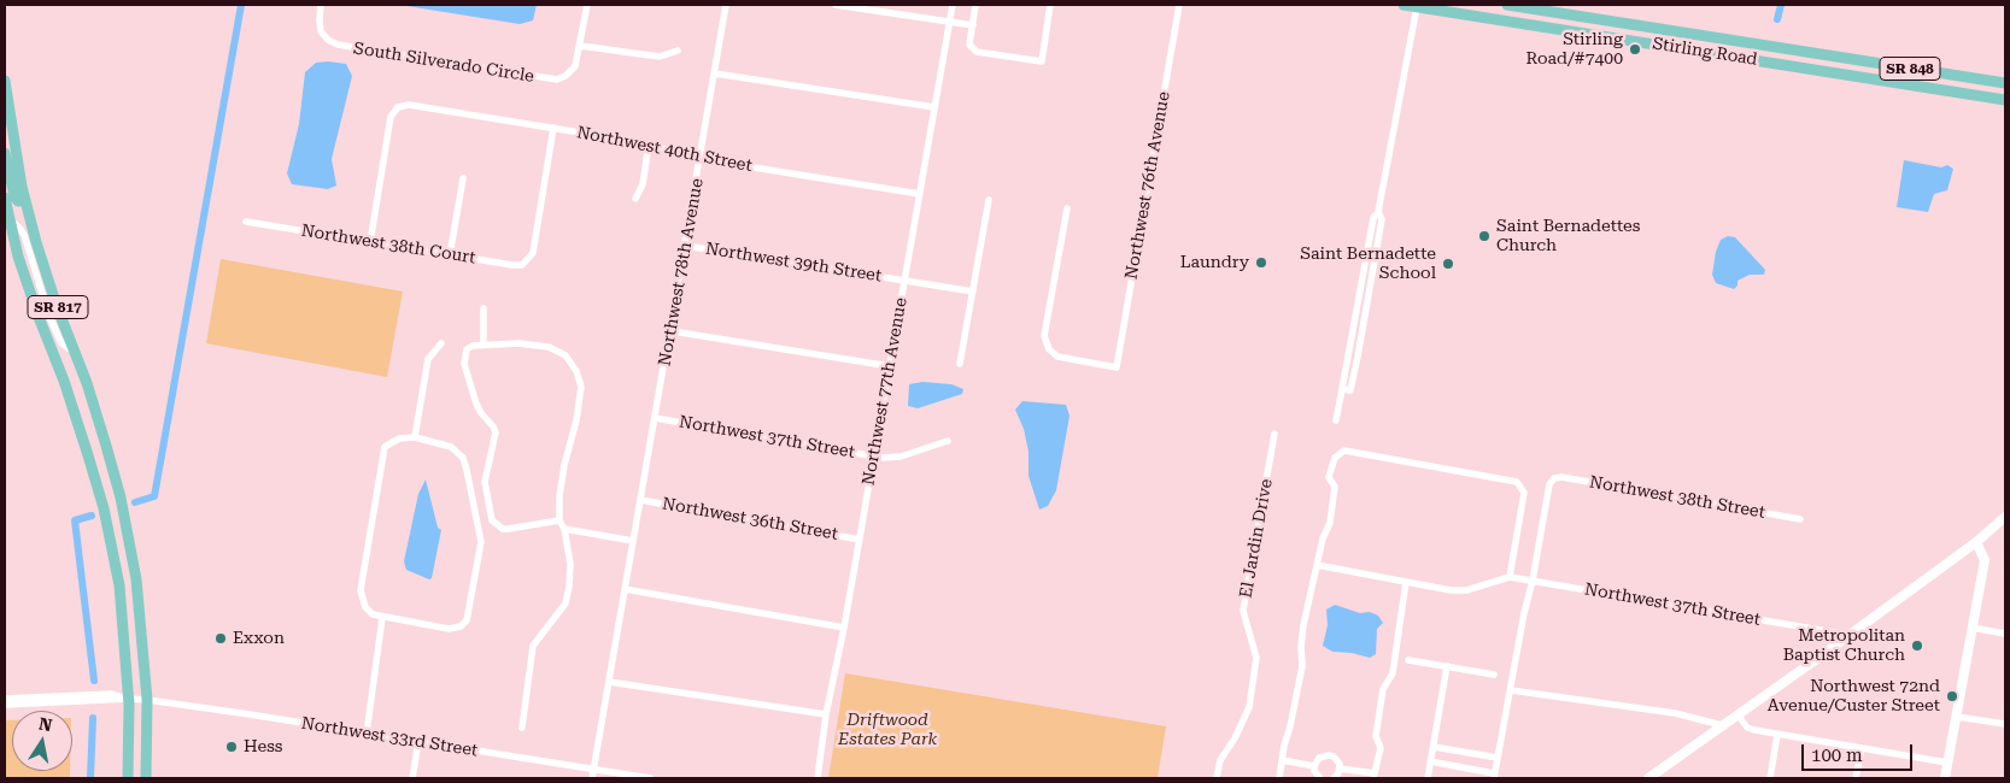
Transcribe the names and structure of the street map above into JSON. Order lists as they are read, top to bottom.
{
  "streets": {
    "main road": ["Stirling Road", "SR 848", "SR 817"],
    "street": [
      "South Silverado Circle",
      "Northwest 40th Street",
      "Northwest 76th Avenue",
      "Northwest 38th Court",
      "Northwest 39th Street",
      "Northwest 78th Avenue",
      "Northwest 77th Avenue",
      "Northwest 37th Street",
      "Northwest 38th Street",
      "Northwest 36th Street",
      "El Jardin Drive",
      "Northwest 33rd Street"
    ]
  },
  "crossings": [
    ["Northwest 40th Street", "Northwest 38th Court"],
    ["Northwest 40th Street", "Northwest 78th Avenue"],
    ["Northwest 40th Street", "Northwest 77th Avenue"],
    ["Northwest 39th Street", "Northwest 78th Avenue"],
    ["Northwest 39th Street", "Northwest 77th Avenue"],
    ["Northwest 78th Avenue", "Northwest 37th Street"],
    ["Northwest 78th Avenue", "Northwest 36th Street"],
    ["Northwest 78th Avenue", "Northwest 33rd Street"],
    ["SR 817", "Northwest 33rd Street"],
    ["Northwest 77th Avenue", "Northwest 37th Street"],
    ["Northwest 77th Avenue", "Northwest 36th Street"],
    ["Northwest 37th Street", "Northwest 38th Street"]
  ],
  "parks": ["Driftwood Estates Park"],
  "places": [
    "Stirling Road/#7400",
    "Saint Bernadettes Church",
    "Laundry",
    "Saint Bernadette School",
    "Exxon",
    "Metropolitan Baptist Church",
    "Northwest 72nd Avenue/Custer Street",
    "Hess"
  ],
  "scale_bar": "100 m",
  "north": "top"
}
